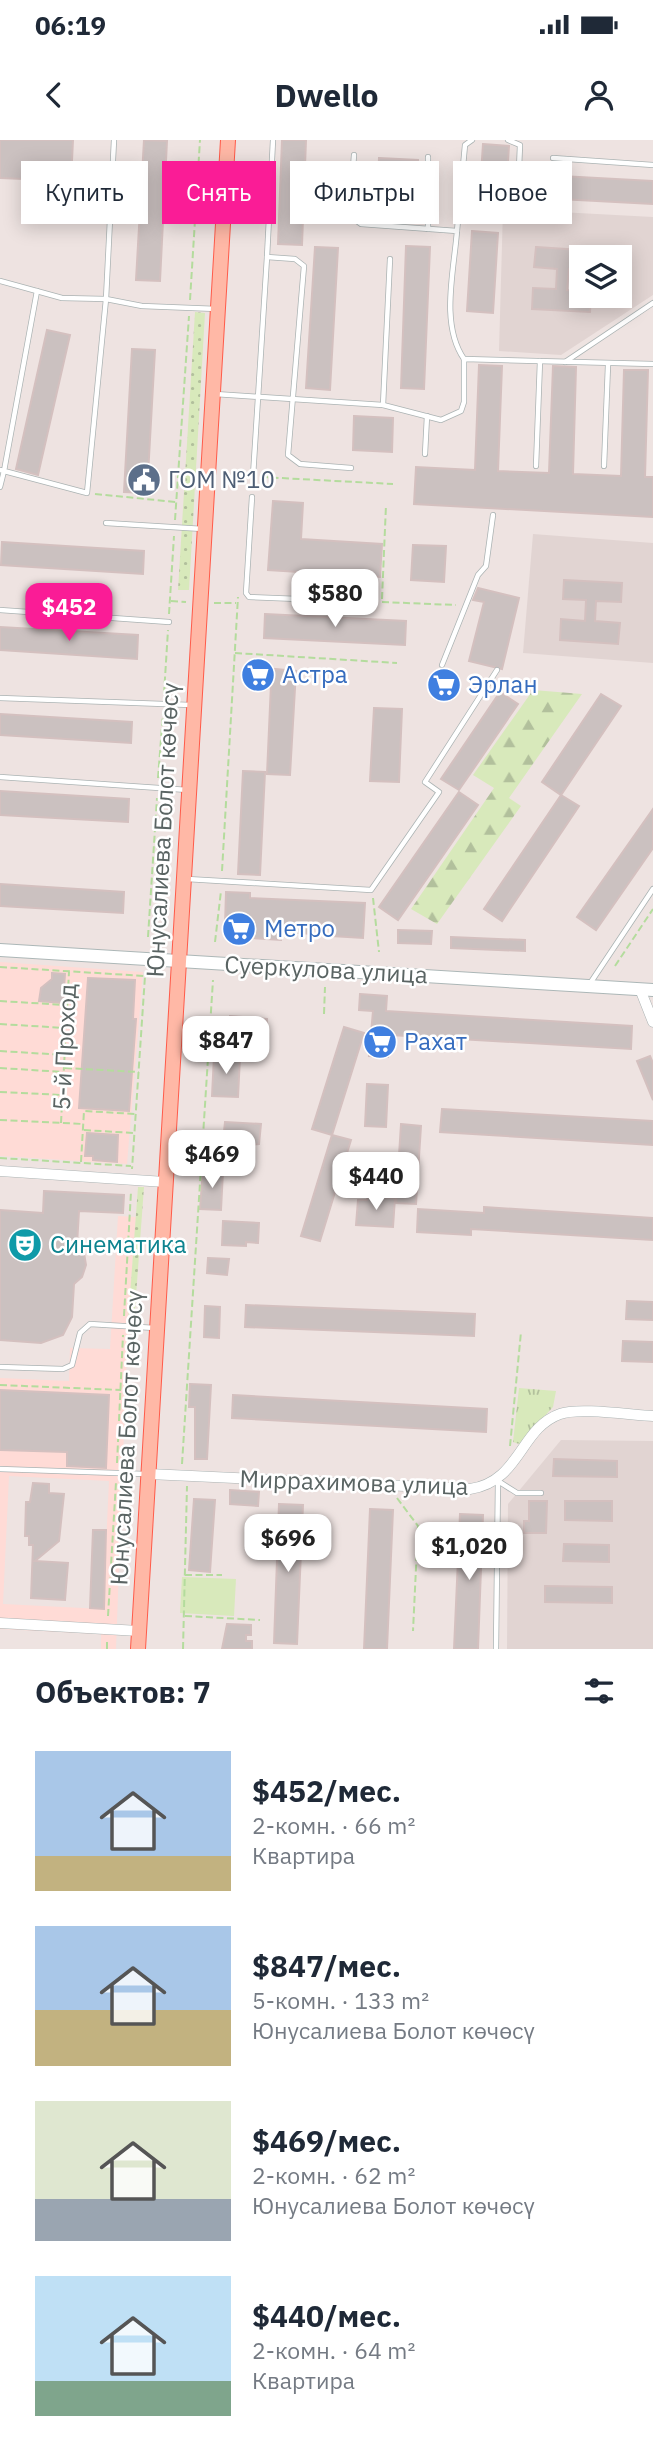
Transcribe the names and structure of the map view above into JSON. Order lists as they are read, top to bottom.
{
  "streets": {
    "main road": ["Юнусалиева Болот көчөсү", "Суеркулова улица"],
    "street": ["Миррахимова улица"],
    "path": ["5-й Проход"]
  },
  "crossings": [
    ["Юнусалиева Болот көчөсү", "Суеркулова улица"],
    ["Юнусалиева Болот көчөсү", "Миррахимова улица"]
  ],
  "places": {
    "public building": ["ГОМ №10"],
    "supermarket": [
      "Астра",
      "Эрлан",
      "Метро",
      "Рахат"
    ],
    "theatre": ["Синематика"]
  },
  "page": {
    "status": "06:19",
    "header": "Dwello",
    "chip": [
      "Купить",
      "Снять",
      "Фильтры",
      "Новое"
    ],
    "price": [
      "$580",
      "$452",
      "$847",
      "$469",
      "$440",
      "$696",
      "$1,020"
    ],
    "heading": "Объектов: 7",
    "list": [
      {
        "name": "$452/мес.",
        "note": "2-комн. · 66 m² · Квартира"
      },
      {
        "name": "$847/мес.",
        "note": "5-комн. · 133 m² · Юнусалиева Болот көчөсү"
      },
      {
        "name": "$469/мес.",
        "note": "2-комн. · 62 m² · Юнусалиева Болот көчөсү"
      },
      {
        "name": "$440/мес.",
        "note": "2-комн. · 64 m² · Квартира"
      }
    ]
  }
}
